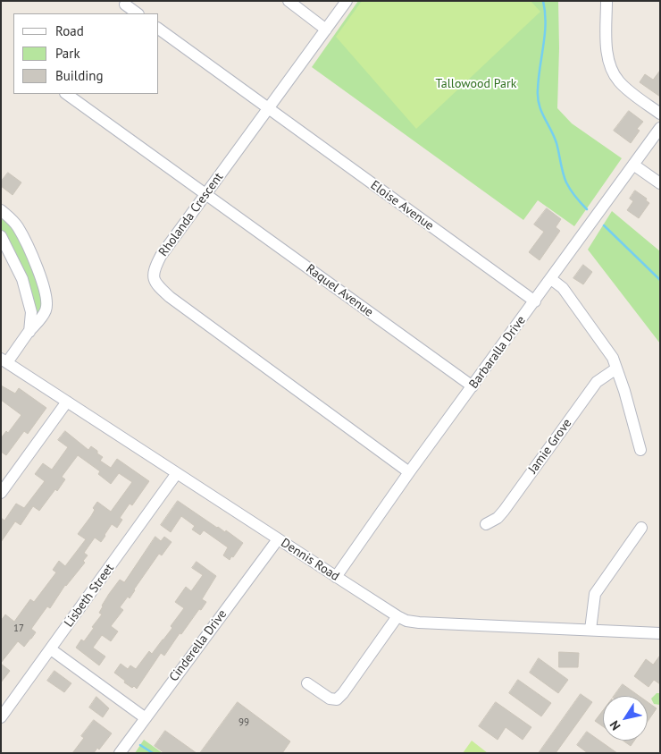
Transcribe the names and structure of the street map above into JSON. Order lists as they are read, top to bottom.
{
  "streets": {
    "street": [
      "Eloise Avenue",
      "Rholanda Crescent",
      "Raquel Avenue",
      "Barbaralla Drive",
      "Jamie Grove",
      "Dennis Road",
      "Lisbeth Street",
      "Cinderella Drive"
    ]
  },
  "crossings": [
    ["Eloise Avenue", "Rholanda Crescent"],
    ["Eloise Avenue", "Barbaralla Drive"],
    ["Rholanda Crescent", "Raquel Avenue"],
    ["Rholanda Crescent", "Barbaralla Drive"],
    ["Raquel Avenue", "Barbaralla Drive"],
    ["Barbaralla Drive", "Dennis Road"],
    ["Dennis Road", "Lisbeth Street"],
    ["Dennis Road", "Cinderella Drive"]
  ],
  "parks": ["Tallowood Park"],
  "house_numbers": ["17", "99"],
  "legend": ["Road", "Park", "Building"],
  "north": "bottom left"
}
